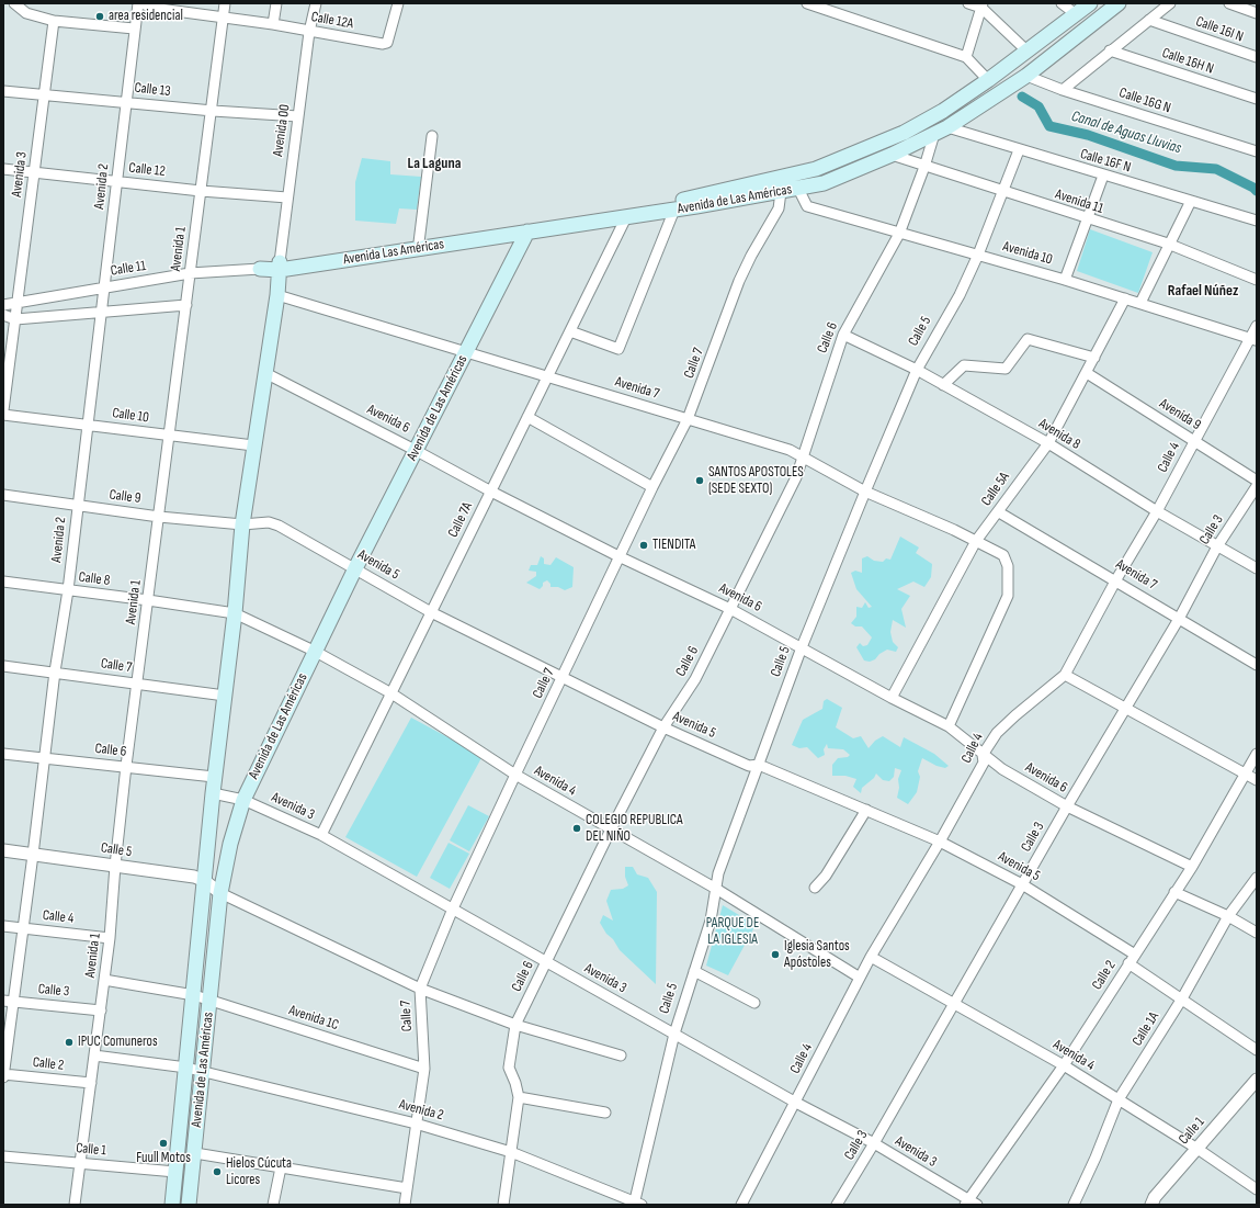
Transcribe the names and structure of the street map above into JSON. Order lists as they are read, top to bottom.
{
  "streets": {
    "main road": ["Avenida de Las Américas", "Avenida Las Américas"],
    "street": [
      "Calle 12A",
      "Calle 16I N",
      "Calle 16H N",
      "Calle 13",
      "Calle 16G N",
      "Avenida 00",
      "Calle 16F N",
      "Calle 12",
      "Avenida 3",
      "Avenida 2",
      "Avenida 11",
      "Avenida 1",
      "Avenida 10",
      "Calle 11",
      "Calle 5",
      "Calle 6",
      "Calle 7",
      "Avenida 7",
      "Avenida 9",
      "Calle 10",
      "Avenida 6",
      "Avenida 8",
      "Calle 4",
      "Calle 5A",
      "Calle 9",
      "Calle 7A",
      "Calle 3",
      "Avenida 5",
      "Calle 8",
      "Avenida 4",
      "Calle 2",
      "Avenida 1C",
      "Calle 1A",
      "Calle 1"
    ]
  },
  "crossings": [
    ["Calle 12A", "Avenida 00"],
    ["Calle 12A", "Avenida 1"],
    ["Calle 13", "Avenida 00"],
    ["Calle 13", "Avenida 3"],
    ["Calle 13", "Avenida 2"],
    ["Calle 13", "Avenida 1"],
    ["Calle 16G N", "Avenida de Las Américas"],
    ["Avenida 00", "Calle 12"],
    ["Avenida 00", "Avenida de Las Américas"],
    ["Avenida 00", "Avenida Las Américas"],
    ["Calle 16F N", "Avenida de Las Américas"],
    ["Calle 16F N", "Calle 5"],
    ["Calle 16F N", "Calle 6"],
    ["Calle 12", "Avenida 3"],
    ["Calle 12", "Avenida 2"],
    ["Calle 12", "Avenida 1"],
    ["Avenida 3", "Avenida de Las Américas"],
    ["Avenida 3", "Calle 11"],
    ["Avenida 3", "Calle 5"],
    ["Avenida 3", "Calle 6"],
    ["Avenida 3", "Calle 7"],
    ["Avenida 3", "Calle 4"],
    ["Avenida 3", "Calle 7A"],
    ["Avenida 3", "Calle 3"],
    ["Avenida 3", "Calle 2"],
    ["Avenida 2", "Avenida de Las Américas"],
    ["Avenida 2", "Avenida 1"],
    ["Avenida 2", "Calle 11"],
    ["Avenida 2", "Calle 5"],
    ["Avenida 2", "Calle 6"],
    ["Avenida 2", "Calle 7"],
    ["Avenida 2", "Calle 10"],
    ["Avenida 2", "Calle 4"],
    ["Avenida 2", "Calle 9"],
    ["Avenida 2", "Calle 3"],
    ["Avenida 2", "Calle 8"],
    ["Avenida 2", "Calle 2"],
    ["Avenida de Las Américas", "Avenida 11"],
    ["Avenida de Las Américas", "Avenida Las Américas"],
    ["Avenida de Las Américas", "Avenida 10"],
    ["Avenida de Las Américas", "Calle 11"],
    ["Avenida de Las Américas", "Calle 5"],
    ["Avenida de Las Américas", "Calle 6"],
    ["Avenida de Las Américas", "Calle 7"],
    ["Avenida de Las Américas", "Avenida 7"],
    ["Avenida de Las Américas", "Calle 10"],
    ["Avenida de Las Américas", "Avenida 6"],
    ["Avenida de Las Américas", "Calle 9"],
    ["Avenida de Las Américas", "Calle 7A"],
    ["Avenida de Las Américas", "Avenida 5"],
    ["Avenida de Las Américas", "Calle 8"],
    ["Avenida de Las Américas", "Avenida 4"],
    ["Avenida de Las Américas", "Avenida 1C"],
    ["Avenida de Las Américas", "Calle 1"],
    ["Avenida 11", "Calle 5"],
    ["Avenida 11", "Calle 6"],
    ["Avenida 1", "Calle 11"],
    ["Avenida 1", "Calle 5"],
    ["Avenida 1", "Calle 6"],
    ["Avenida 1", "Calle 7"],
    ["Avenida 1", "Calle 10"],
    ["Avenida 1", "Calle 4"],
    ["Avenida 1", "Calle 9"],
    ["Avenida 1", "Calle 3"],
    ["Avenida 1", "Calle 8"],
    ["Avenida 1", "Calle 2"],
    ["Avenida 1", "Avenida 1C"],
    ["Avenida 1", "Calle 1"],
    ["Avenida 10", "Calle 5"],
    ["Avenida 10", "Calle 6"],
    ["Avenida 10", "Calle 4"],
    ["Avenida 10", "Calle 5A"],
    ["Calle 5", "Avenida 7"],
    ["Calle 5", "Avenida 6"],
    ["Calle 5", "Avenida 8"],
    ["Calle 5", "Avenida 5"],
    ["Calle 5", "Avenida 4"],
    ["Calle 6", "Avenida 7"],
    ["Calle 6", "Avenida 6"],
    ["Calle 6", "Avenida 8"],
    ["Calle 6", "Avenida 5"],
    ["Calle 6", "Avenida 4"],
    ["Calle 7", "Avenida 7"],
    ["Calle 7", "Avenida 6"],
    ["Calle 7", "Avenida 5"],
    ["Calle 7", "Avenida 4"],
    ["Calle 7", "Avenida 1C"],
    ["Avenida 7", "Avenida 6"],
    ["Avenida 7", "Calle 4"],
    ["Avenida 7", "Calle 5A"],
    ["Avenida 7", "Calle 7A"],
    ["Avenida 7", "Calle 3"],
    ["Avenida 9", "Calle 4"],
    ["Avenida 9", "Calle 5A"],
    ["Avenida 6", "Calle 4"],
    ["Avenida 6", "Calle 5A"],
    ["Avenida 6", "Calle 7A"],
    ["Avenida 6", "Calle 3"],
    ["Avenida 6", "Calle 2"],
    ["Avenida 8", "Calle 4"],
    ["Avenida 8", "Calle 5A"],
    ["Avenida 8", "Calle 3"],
    ["Calle 4", "Avenida 5"],
    ["Calle 4", "Avenida 4"],
    ["Calle 9", "Avenida 5"],
    ["Calle 7A", "Avenida 5"],
    ["Calle 7A", "Avenida 4"],
    ["Calle 3", "Avenida 5"],
    ["Calle 3", "Avenida 4"],
    ["Avenida 5", "Calle 2"],
    ["Calle 8", "Avenida 4"],
    ["Avenida 4", "Calle 2"],
    ["Avenida 4", "Calle 1A"],
    ["Avenida 4", "Calle 1"]
  ],
  "districts": ["La Laguna", "Rafael Núñez"],
  "water": ["Canal de Aguas Lluvias"],
  "parks": ["PARQUE DE LA IGLESIA"],
  "places": [
    "area residencial",
    "SANTOS APOSTOLES (SEDE SEXTO)",
    "TIENDITA",
    "COLEGIO REPUBLICA DEL NIÑO",
    "Iglesia Santos Apóstoles",
    "IPUC Comuneros",
    "Fuull Motos",
    "Hielos Cúcuta Licores"
  ]
}
